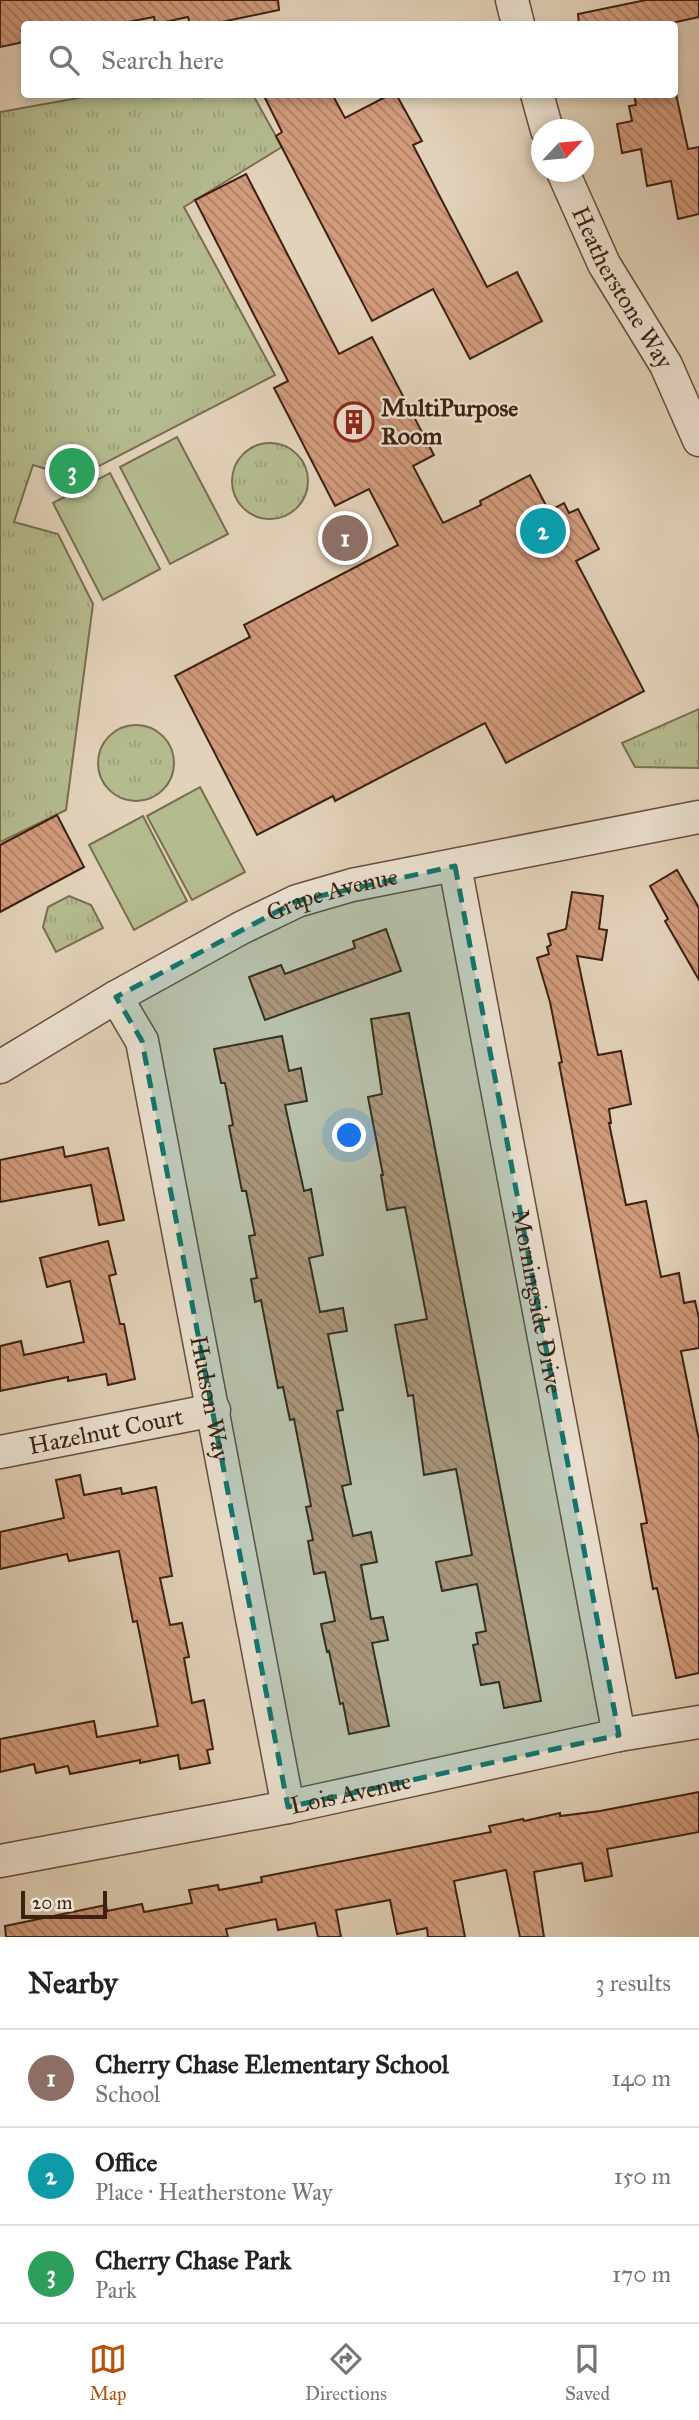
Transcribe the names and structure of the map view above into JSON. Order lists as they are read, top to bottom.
{
  "streets": {
    "street": [
      "Heatherstone Way",
      "Grape Avenue",
      "Morningside Drive",
      "Hudson Way",
      "Hazelnut Court",
      "Lois Avenue"
    ]
  },
  "crossings": [
    ["Grape Avenue", "Morningside Drive"],
    ["Grape Avenue", "Hudson Way"],
    ["Morningside Drive", "Lois Avenue"],
    ["Hudson Way", "Hazelnut Court"],
    ["Hudson Way", "Lois Avenue"]
  ],
  "places": {
    "building": ["MultiPurpose Room"]
  },
  "scale_bar": "20 m",
  "north": "top right",
  "page": {
    "search": "Search here",
    "pins": ["3", "2", "1"],
    "scale": "20 m",
    "heading": ["Nearby", "3 results"],
    "list": [
      {
        "mark": "1",
        "name": "Cherry Chase Elementary School",
        "note": "School",
        "value": "140 m"
      },
      {
        "mark": "2",
        "name": "Office",
        "note": "Place · Heatherstone Way",
        "value": "150 m"
      },
      {
        "mark": "3",
        "name": "Cherry Chase Park",
        "note": "Park",
        "value": "170 m"
      }
    ],
    "nav": ["Map", "Directions", "Saved"]
  }
}
